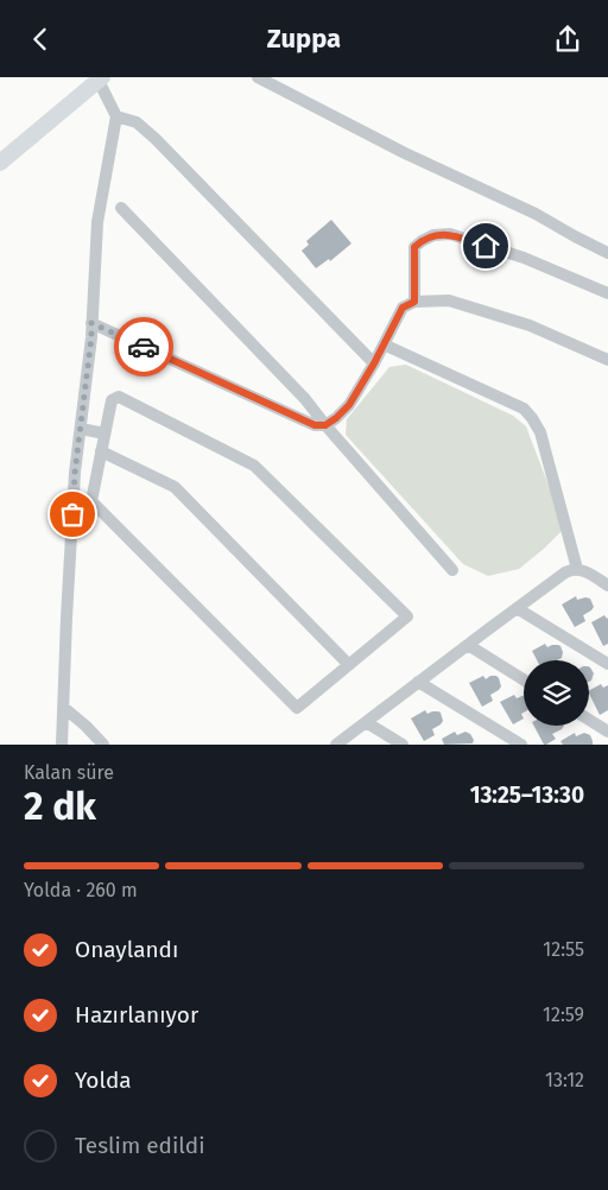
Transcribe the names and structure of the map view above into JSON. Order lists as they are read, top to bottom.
{
  "page": {
    "header": "Zuppa",
    "heading": ["2 dk", "Kalan süre", "13:25–13:30"],
    "bar": "Yolda · 260 m",
    "list": [
      ["Onaylandı", "12:55"],
      ["Hazırlanıyor", "12:59"],
      ["Yolda", "13:12"],
      "Teslim edildi"
    ]
  }
}
